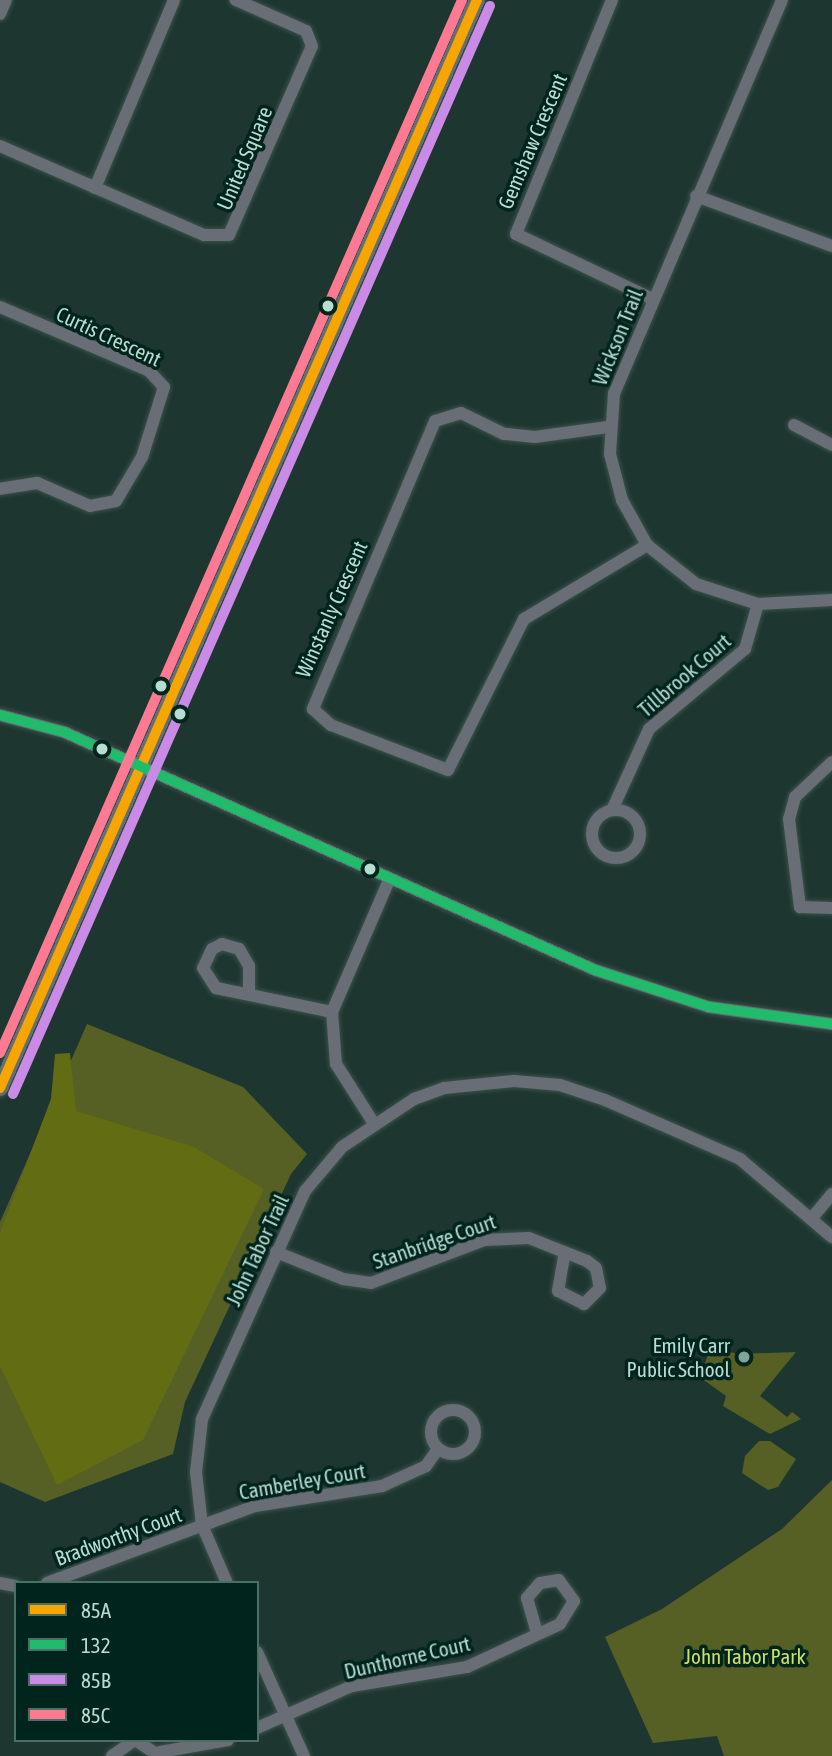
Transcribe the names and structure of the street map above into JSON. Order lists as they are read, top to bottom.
{
  "streets": {
    "street": [
      "Gemshaw Crescent",
      "United Square",
      "Curtis Crescent",
      "Wickson Trail",
      "Winstanly Crescent",
      "Tillbrook Court",
      "Stanbridge Court",
      "John Tabor Trail",
      "Camberley Court",
      "Bradworthy Court",
      "Dunthorne Court"
    ]
  },
  "crossings": [
    ["Gemshaw Crescent", "Wickson Trail"],
    ["Wickson Trail", "Winstanly Crescent"],
    ["Wickson Trail", "Tillbrook Court"],
    ["Stanbridge Court", "John Tabor Trail"],
    ["John Tabor Trail", "Camberley Court"],
    ["John Tabor Trail", "Bradworthy Court"],
    ["Camberley Court", "Bradworthy Court"]
  ],
  "parks": ["John Tabor Park"],
  "places": ["Emily Carr Public School"],
  "lines": [
    "transit line 85A",
    "transit line 85C",
    "transit line 85B",
    "transit line 132"
  ],
  "legend": [
    "85A",
    "132",
    "85B",
    "85C"
  ]
}
